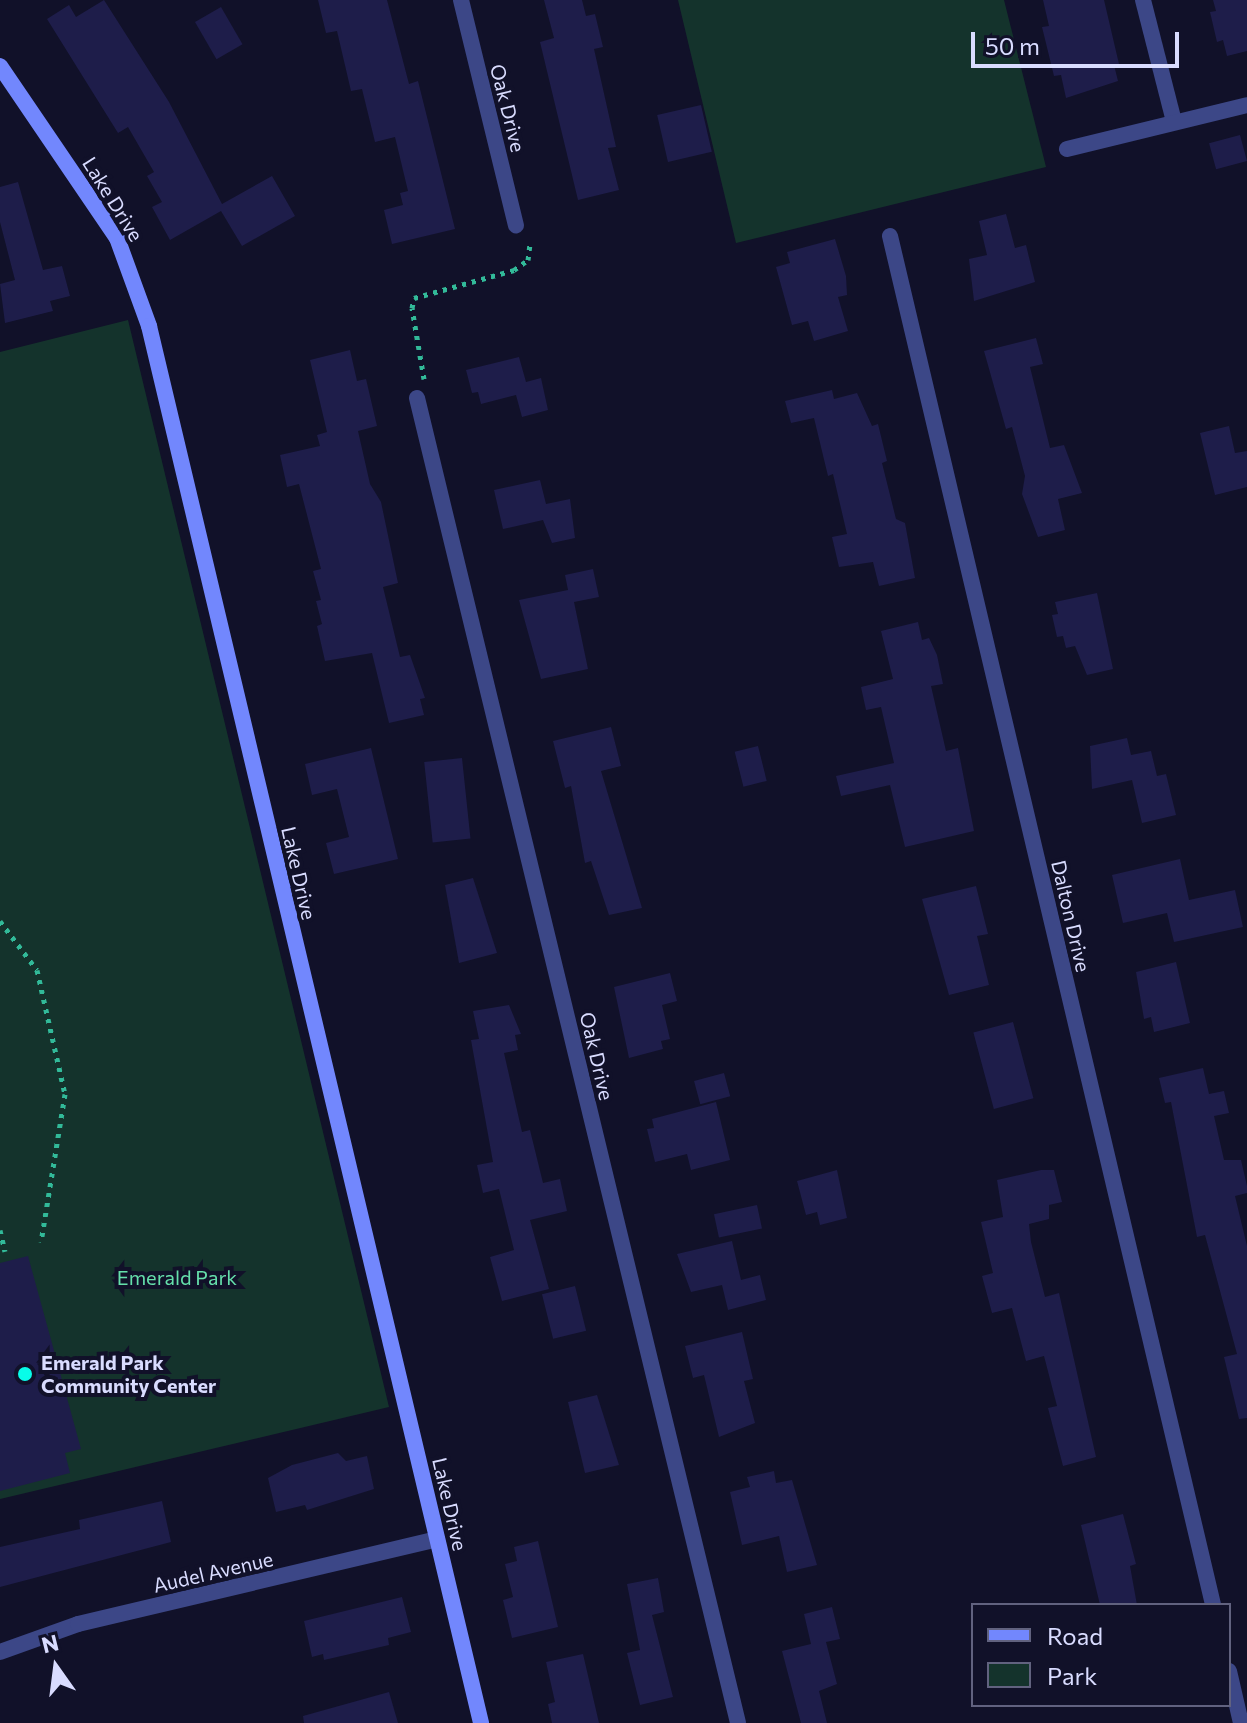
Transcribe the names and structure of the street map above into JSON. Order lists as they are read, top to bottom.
{
  "streets": {
    "street": [
      "Oak Drive",
      "Lake Drive",
      "Dalton Drive",
      "Audel Avenue"
    ]
  },
  "crossings": [
    ["Lake Drive", "Audel Avenue"]
  ],
  "parks": ["Emerald Park"],
  "places": ["Emerald Park Community Center"],
  "legend": ["Road", "Park"],
  "scale_bar": "50 m",
  "north": "top"
}
